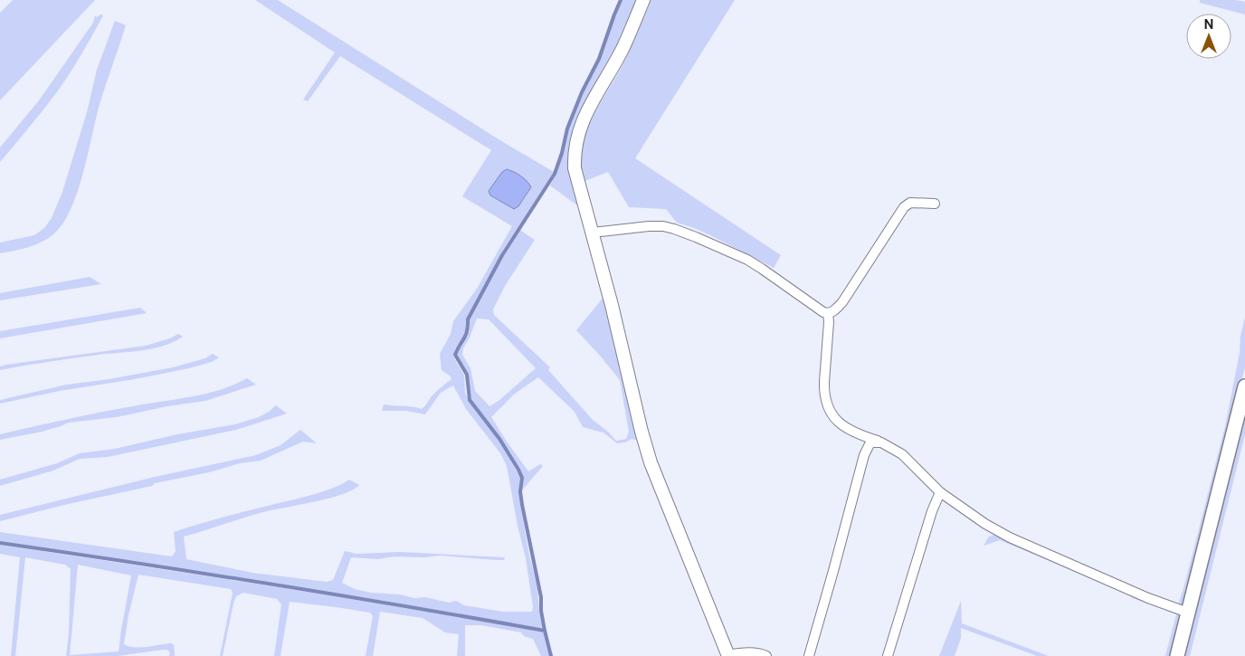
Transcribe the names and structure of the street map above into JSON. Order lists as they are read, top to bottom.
{
  "north": "top"
}
